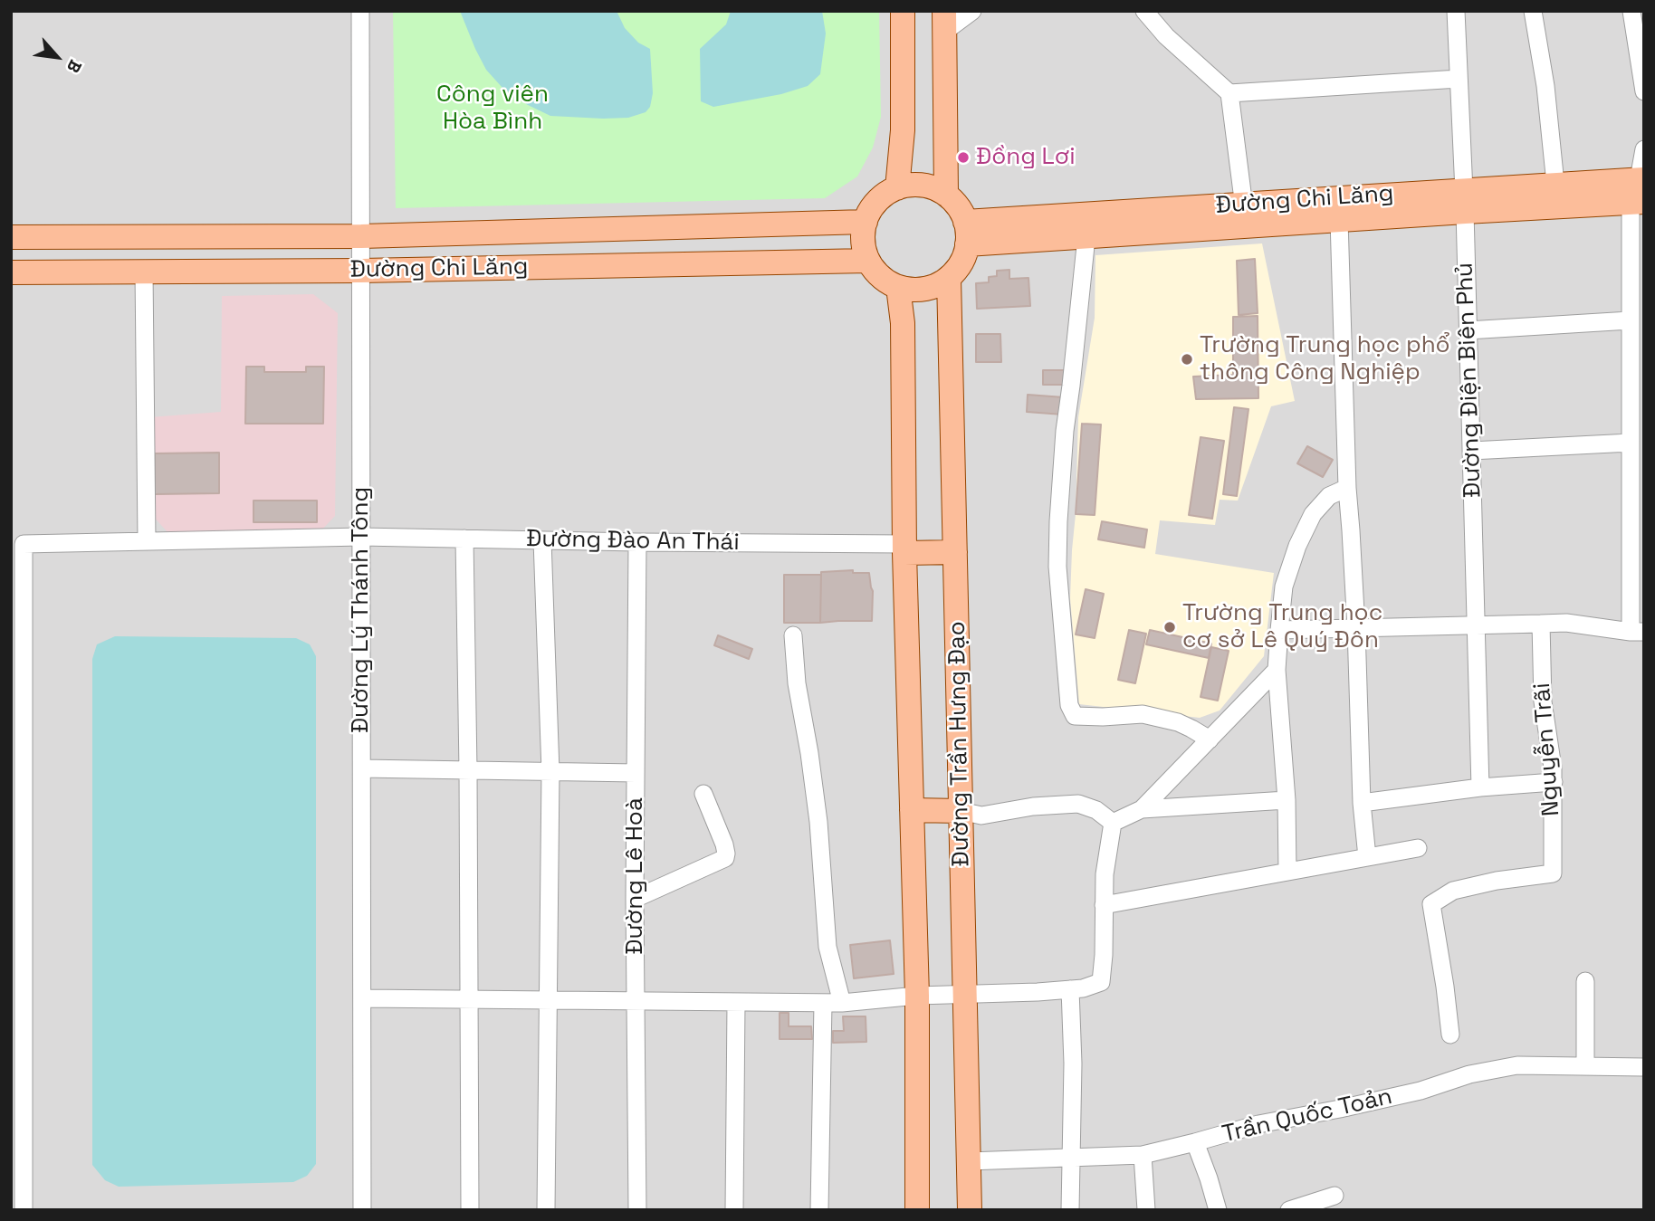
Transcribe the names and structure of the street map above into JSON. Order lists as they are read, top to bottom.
{
  "streets": {
    "main road": ["Đường Chi Lăng", "Đường Trần Hưng Đạo"],
    "street": [
      "Đường Điện Biên Phủ",
      "Đường Đào An Thái",
      "Đường Lý Thánh Tông",
      "Nguyễn Trãi",
      "Đường Lê Hoà",
      "Trần Quốc Toản"
    ]
  },
  "crossings": [
    ["Đường Chi Lăng", "Đường Điện Biên Phủ"],
    ["Đường Chi Lăng", "Đường Lý Thánh Tông"],
    ["Đường Chi Lăng", "Đường Trần Hưng Đạo"],
    ["Đường Đào An Thái", "Đường Lý Thánh Tông"],
    ["Đường Đào An Thái", "Đường Trần Hưng Đạo"],
    ["Đường Đào An Thái", "Đường Lê Hoà"],
    ["Đường Trần Hưng Đạo", "Trần Quốc Toản"]
  ],
  "parks": ["Công viên Hòa Bình"],
  "places": ["Đồng Lơi", "Trường Trung học phổ thông Công Nghiệp", "Trường Trung học cơ sở Lê Quý Đôn"],
  "north": "bottom right"
}
